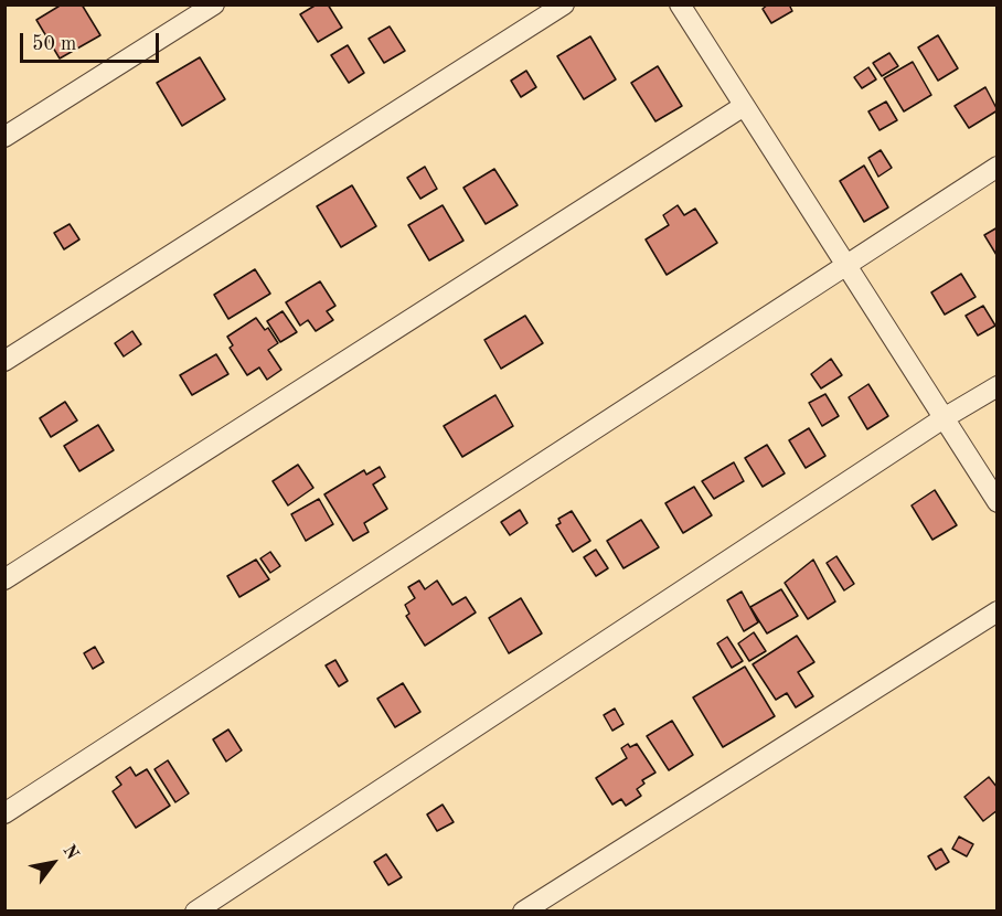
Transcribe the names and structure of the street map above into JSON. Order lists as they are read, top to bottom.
{
  "scale_bar": "50 m",
  "north": "top right"
}
